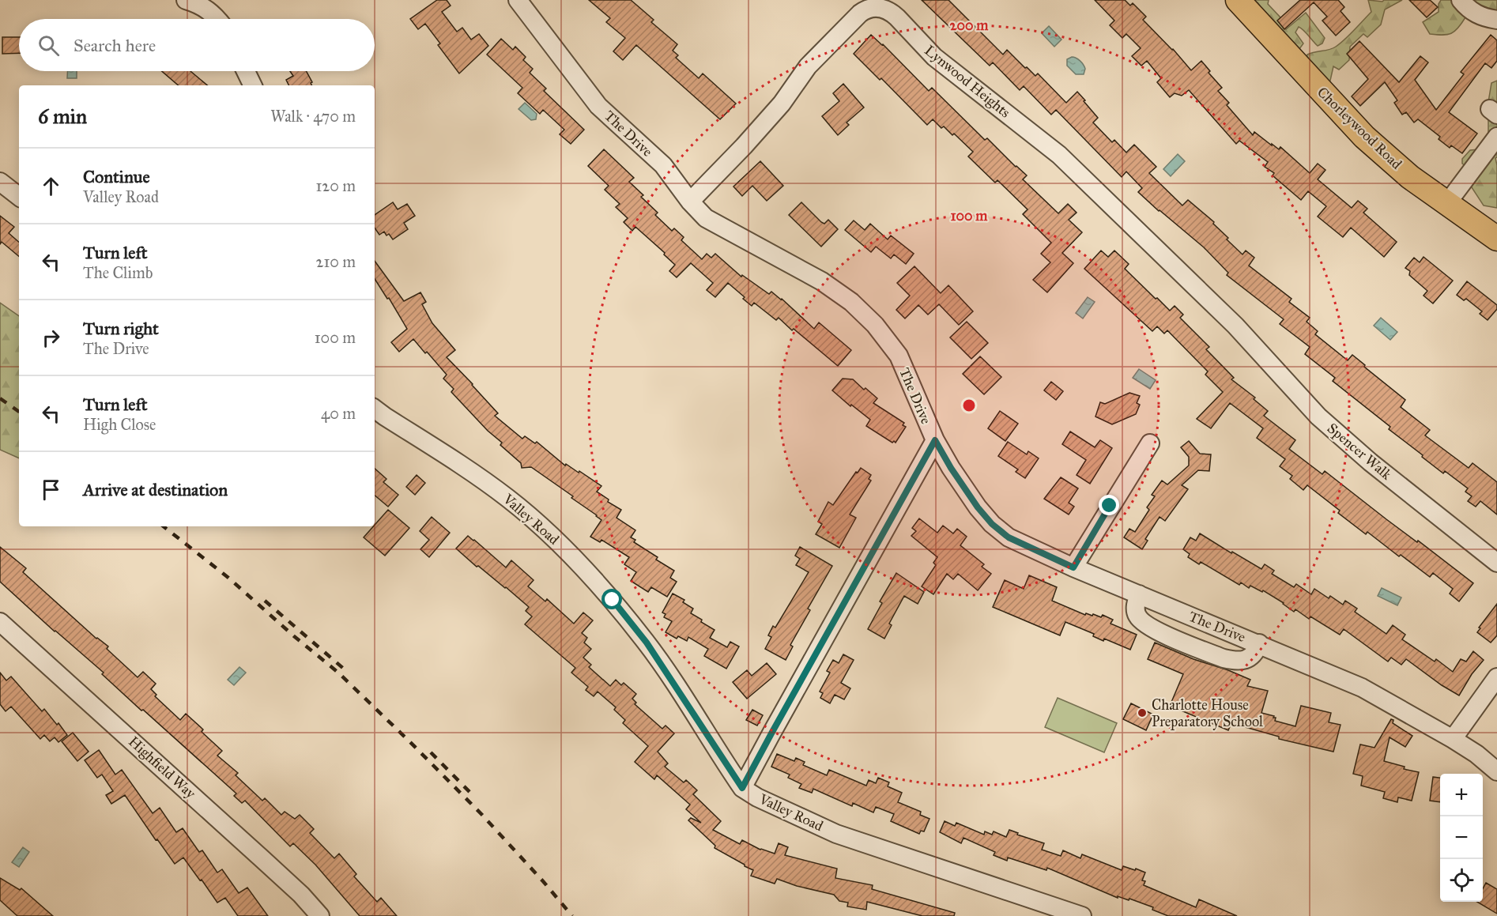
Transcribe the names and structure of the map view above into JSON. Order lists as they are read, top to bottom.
{
  "streets": {
    "main road": ["Chorleywood Road"],
    "street": [
      "Lynwood Heights",
      "The Drive",
      "Spencer Walk",
      "Valley Road",
      "Highfield Way"
    ]
  },
  "crossings": [
    ["Lynwood Heights", "The Drive"],
    ["Lynwood Heights", "Spencer Walk"]
  ],
  "places": ["Charlotte House Preparatory School"],
  "page": {
    "search": "Search here",
    "heading": ["6 min", "Walk · 470 m"],
    "list": [
      ["Continue", "Valley Road", "120 m"],
      ["Turn left", "The Climb", "210 m"],
      ["Turn right", "The Drive", "100 m"],
      ["Turn left", "High Close", "40 m"],
      "Arrive at destination"
    ],
    "map_buttons": ["+", "−"]
  },
  "rings": ["200 m", "100 m"]
}
